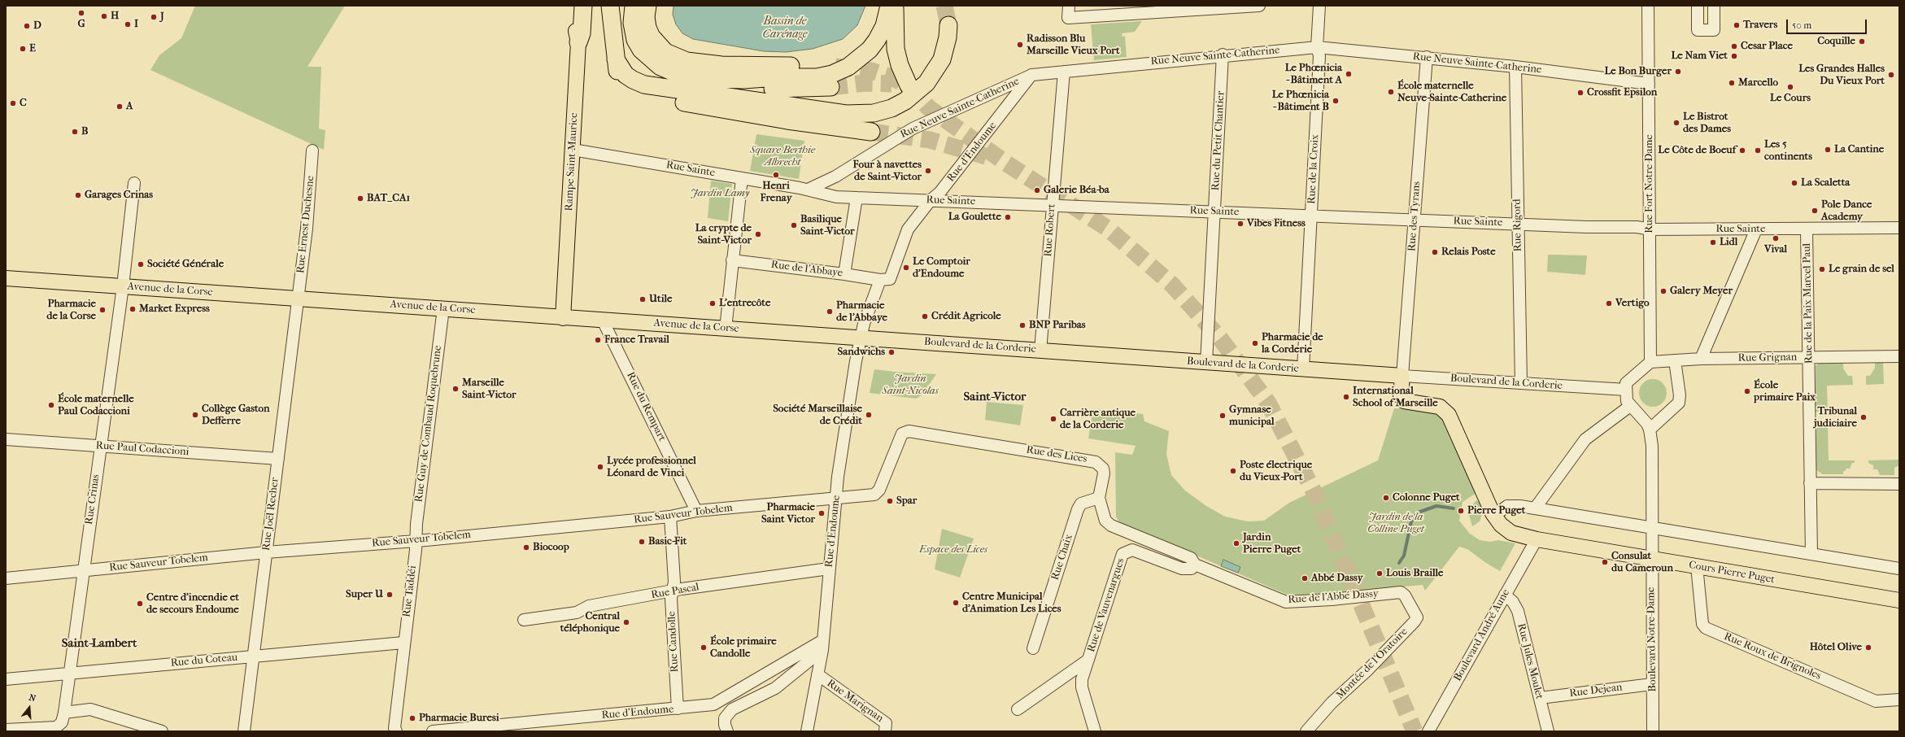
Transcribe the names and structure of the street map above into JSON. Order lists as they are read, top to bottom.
{
  "streets": {
    "main road": [
      "Rampe Saint-Maurice",
      "Avenue de la Corse",
      "Boulevard de la Corderie",
      "Cours Pierre Puget"
    ],
    "street": [
      "Rue Neuve Sainte-Catherine",
      "Rue du Petit Chantier",
      "Rue d'Endoume",
      "Rue Sainte",
      "Rue de la Croix",
      "Rue Fort Notre-Dame",
      "Rue des Tyrans",
      "Rue Ernest Duchesne",
      "Rue Rigord",
      "Rue Robert",
      "Rue de l'Abbaye",
      "Rue de la Paix Marcel Paul",
      "Rue Grignan",
      "Rue du Rempart",
      "Rue Guy de Combaud Roquebrune",
      "Rue Paul Codaccioni",
      "Rue des Lices",
      "Rue Crinas",
      "Rue Joël Recher",
      "Rue Sauveur Tobelem",
      "Rue Chaix",
      "Rue Taddéi",
      "Rue Pascal",
      "Rue de l'Abbé Dassy",
      "Rue de Vauvenargues",
      "Boulevard André Aune",
      "Boulevard Notre-Dame",
      "Rue Candolle",
      "Rue Roux de Brignoles",
      "Rue du Coteau",
      "Rue Jules Moulet",
      "Montée de l'Oratoire",
      "Rue Dejean",
      "Rue Marignan"
    ]
  },
  "crossings": [
    ["Rue Neuve Sainte-Catherine", "Rue du Petit Chantier"],
    ["Rue Neuve Sainte-Catherine", "Rue d'Endoume"],
    ["Rue Neuve Sainte-Catherine", "Rue Sainte"],
    ["Rue Neuve Sainte-Catherine", "Rue de la Croix"],
    ["Rue Neuve Sainte-Catherine", "Rue Fort Notre-Dame"],
    ["Rue Neuve Sainte-Catherine", "Rue des Tyrans"],
    ["Rue Neuve Sainte-Catherine", "Rue Rigord"],
    ["Rue Neuve Sainte-Catherine", "Rue Robert"],
    ["Rue du Petit Chantier", "Rue Sainte"],
    ["Rue du Petit Chantier", "Boulevard de la Corderie"],
    ["Rue d'Endoume", "Rue Sainte"],
    ["Rue d'Endoume", "Rue de l'Abbaye"],
    ["Rue d'Endoume", "Avenue de la Corse"],
    ["Rue d'Endoume", "Boulevard de la Corderie"],
    ["Rue d'Endoume", "Rue Sauveur Tobelem"],
    ["Rue d'Endoume", "Rue Pascal"],
    ["Rue d'Endoume", "Rue Candolle"],
    ["Rampe Saint-Maurice", "Rue Sainte"],
    ["Rampe Saint-Maurice", "Avenue de la Corse"],
    ["Rue Sainte", "Rue de la Croix"],
    ["Rue Sainte", "Rue Fort Notre-Dame"],
    ["Rue Sainte", "Rue des Tyrans"],
    ["Rue Sainte", "Rue Rigord"],
    ["Rue Sainte", "Rue Robert"],
    ["Rue Sainte", "Rue de la Paix Marcel Paul"],
    ["Rue de la Croix", "Boulevard de la Corderie"],
    ["Rue Fort Notre-Dame", "Rue Grignan"],
    ["Rue des Tyrans", "Boulevard de la Corderie"],
    ["Rue des Tyrans", "Cours Pierre Puget"],
    ["Rue Ernest Duchesne", "Avenue de la Corse"],
    ["Rue Ernest Duchesne", "Rue Joël Recher"],
    ["Rue Rigord", "Boulevard de la Corderie"],
    ["Rue Robert", "Boulevard de la Corderie"],
    ["Avenue de la Corse", "Boulevard de la Corderie"],
    ["Avenue de la Corse", "Rue du Rempart"],
    ["Avenue de la Corse", "Rue Guy de Combaud Roquebrune"],
    ["Avenue de la Corse", "Rue Crinas"],
    ["Avenue de la Corse", "Rue Joël Recher"],
    ["Rue de la Paix Marcel Paul", "Rue Grignan"],
    ["Boulevard de la Corderie", "Cours Pierre Puget"],
    ["Rue du Rempart", "Rue Sauveur Tobelem"],
    ["Rue Guy de Combaud Roquebrune", "Rue Sauveur Tobelem"],
    ["Rue Guy de Combaud Roquebrune", "Rue Taddéi"],
    ["Rue Paul Codaccioni", "Rue Crinas"],
    ["Rue Paul Codaccioni", "Rue Joël Recher"],
    ["Rue des Lices", "Rue Sauveur Tobelem"],
    ["Rue des Lices", "Rue Chaix"],
    ["Rue des Lices", "Rue de l'Abbé Dassy"],
    ["Rue des Lices", "Rue de Vauvenargues"],
    ["Rue Crinas", "Rue Sauveur Tobelem"],
    ["Rue Crinas", "Rue du Coteau"],
    ["Rue Joël Recher", "Rue Sauveur Tobelem"],
    ["Rue Joël Recher", "Rue du Coteau"],
    ["Rue Sauveur Tobelem", "Rue Taddéi"],
    ["Rue Sauveur Tobelem", "Rue Candolle"],
    ["Cours Pierre Puget", "Boulevard André Aune"],
    ["Cours Pierre Puget", "Boulevard Notre-Dame"],
    ["Cours Pierre Puget", "Rue Roux de Brignoles"],
    ["Rue Taddéi", "Rue du Coteau"],
    ["Rue Pascal", "Rue Candolle"],
    ["Rue de l'Abbé Dassy", "Rue de Vauvenargues"],
    ["Rue de l'Abbé Dassy", "Montée de l'Oratoire"],
    ["Boulevard André Aune", "Rue Jules Moulet"],
    ["Boulevard Notre-Dame", "Rue Dejean"],
    ["Rue Jules Moulet", "Rue Dejean"]
  ],
  "districts": ["Saint-Victor", "Saint-Lambert"],
  "water": ["Bassin de Carénage"],
  "parks": [
    "Square Berthie Albrecht",
    "Jardin Lamy",
    "Jardin Saint-Nicolas",
    "Jardin de la Colline Puget",
    "Espace des Lices"
  ],
  "places": [
    "G",
    "H",
    "J",
    "I",
    "Travers",
    "D",
    "Coquille",
    "Radisson Blu Marseille Vieux Port",
    "Cesar Place",
    "E",
    "Le Nam Viet",
    "Le Bon Burger",
    "Le Phœnicia - Bâtiment A",
    "Les Grandes Halles Du Vieux Port",
    "Marcello",
    "Le Cours",
    "École maternelle Neuve-Sainte-Catherine",
    "Crossfit Epsilon",
    "Le Phœnicia - Bâtiment B",
    "C",
    "A",
    "Le Bistrot des Dames",
    "B",
    "La Cantine",
    "Le Côte de Boeuf",
    "Les 5 continents",
    "Four à navettes de Saint-Victor",
    "Henri Frenay",
    "La Scaletta",
    "Galerie Béa-ba",
    "Garages Crinas",
    "BAT_CA1",
    "Pole Dance Academy",
    "La Goulette",
    "Vibes Fitness",
    "Basilique Saint-Victor",
    "La crypte de Saint-Victor",
    "Vival",
    "Lidl",
    "Relais Poste",
    "Société Générale",
    "Le Comptoir d'Endoume",
    "Le grain de sel",
    "Galery Meyer",
    "Utile",
    "L'entrecôte",
    "Vertigo",
    "Market Express",
    "Pharmacie de la Corse",
    "Pharmacie de l'Abbaye",
    "Crédit Agricole",
    "BNP Paribas",
    "France Travail",
    "Pharmacie de la Corderie",
    "Sandwichs",
    "Marseille Saint-Victor",
    "École primaire Paix",
    "International School of Marseille",
    "École maternelle Paul Codaccioni",
    "Collège Gaston Defferre",
    "Société Marseillaise de Crédit",
    "Gymnase municipal",
    "Tribunal judiciaire",
    "Carrière antique de la Corderie",
    "Lycée professionnel Léonard de Vinci",
    "Poste électrique du Vieux-Port",
    "Colonne Puget",
    "Spar",
    "Pierre Puget",
    "Pharmacie Saint Victor",
    "Basic-Fit",
    "Jardin Pierre Puget",
    "Biocoop",
    "Consulat du Cameroun",
    "Louis Braille",
    "Abbé Dassy",
    "Super U",
    "Centre Municipal d'Animation Les Lices",
    "Centre d’incendie et de secours Endoume",
    "Central téléphonique",
    "École primaire Candolle",
    "Hôtel Olive",
    "Pharmacie Buresi"
  ],
  "scale_bar": "50 m",
  "north": "top"
}
